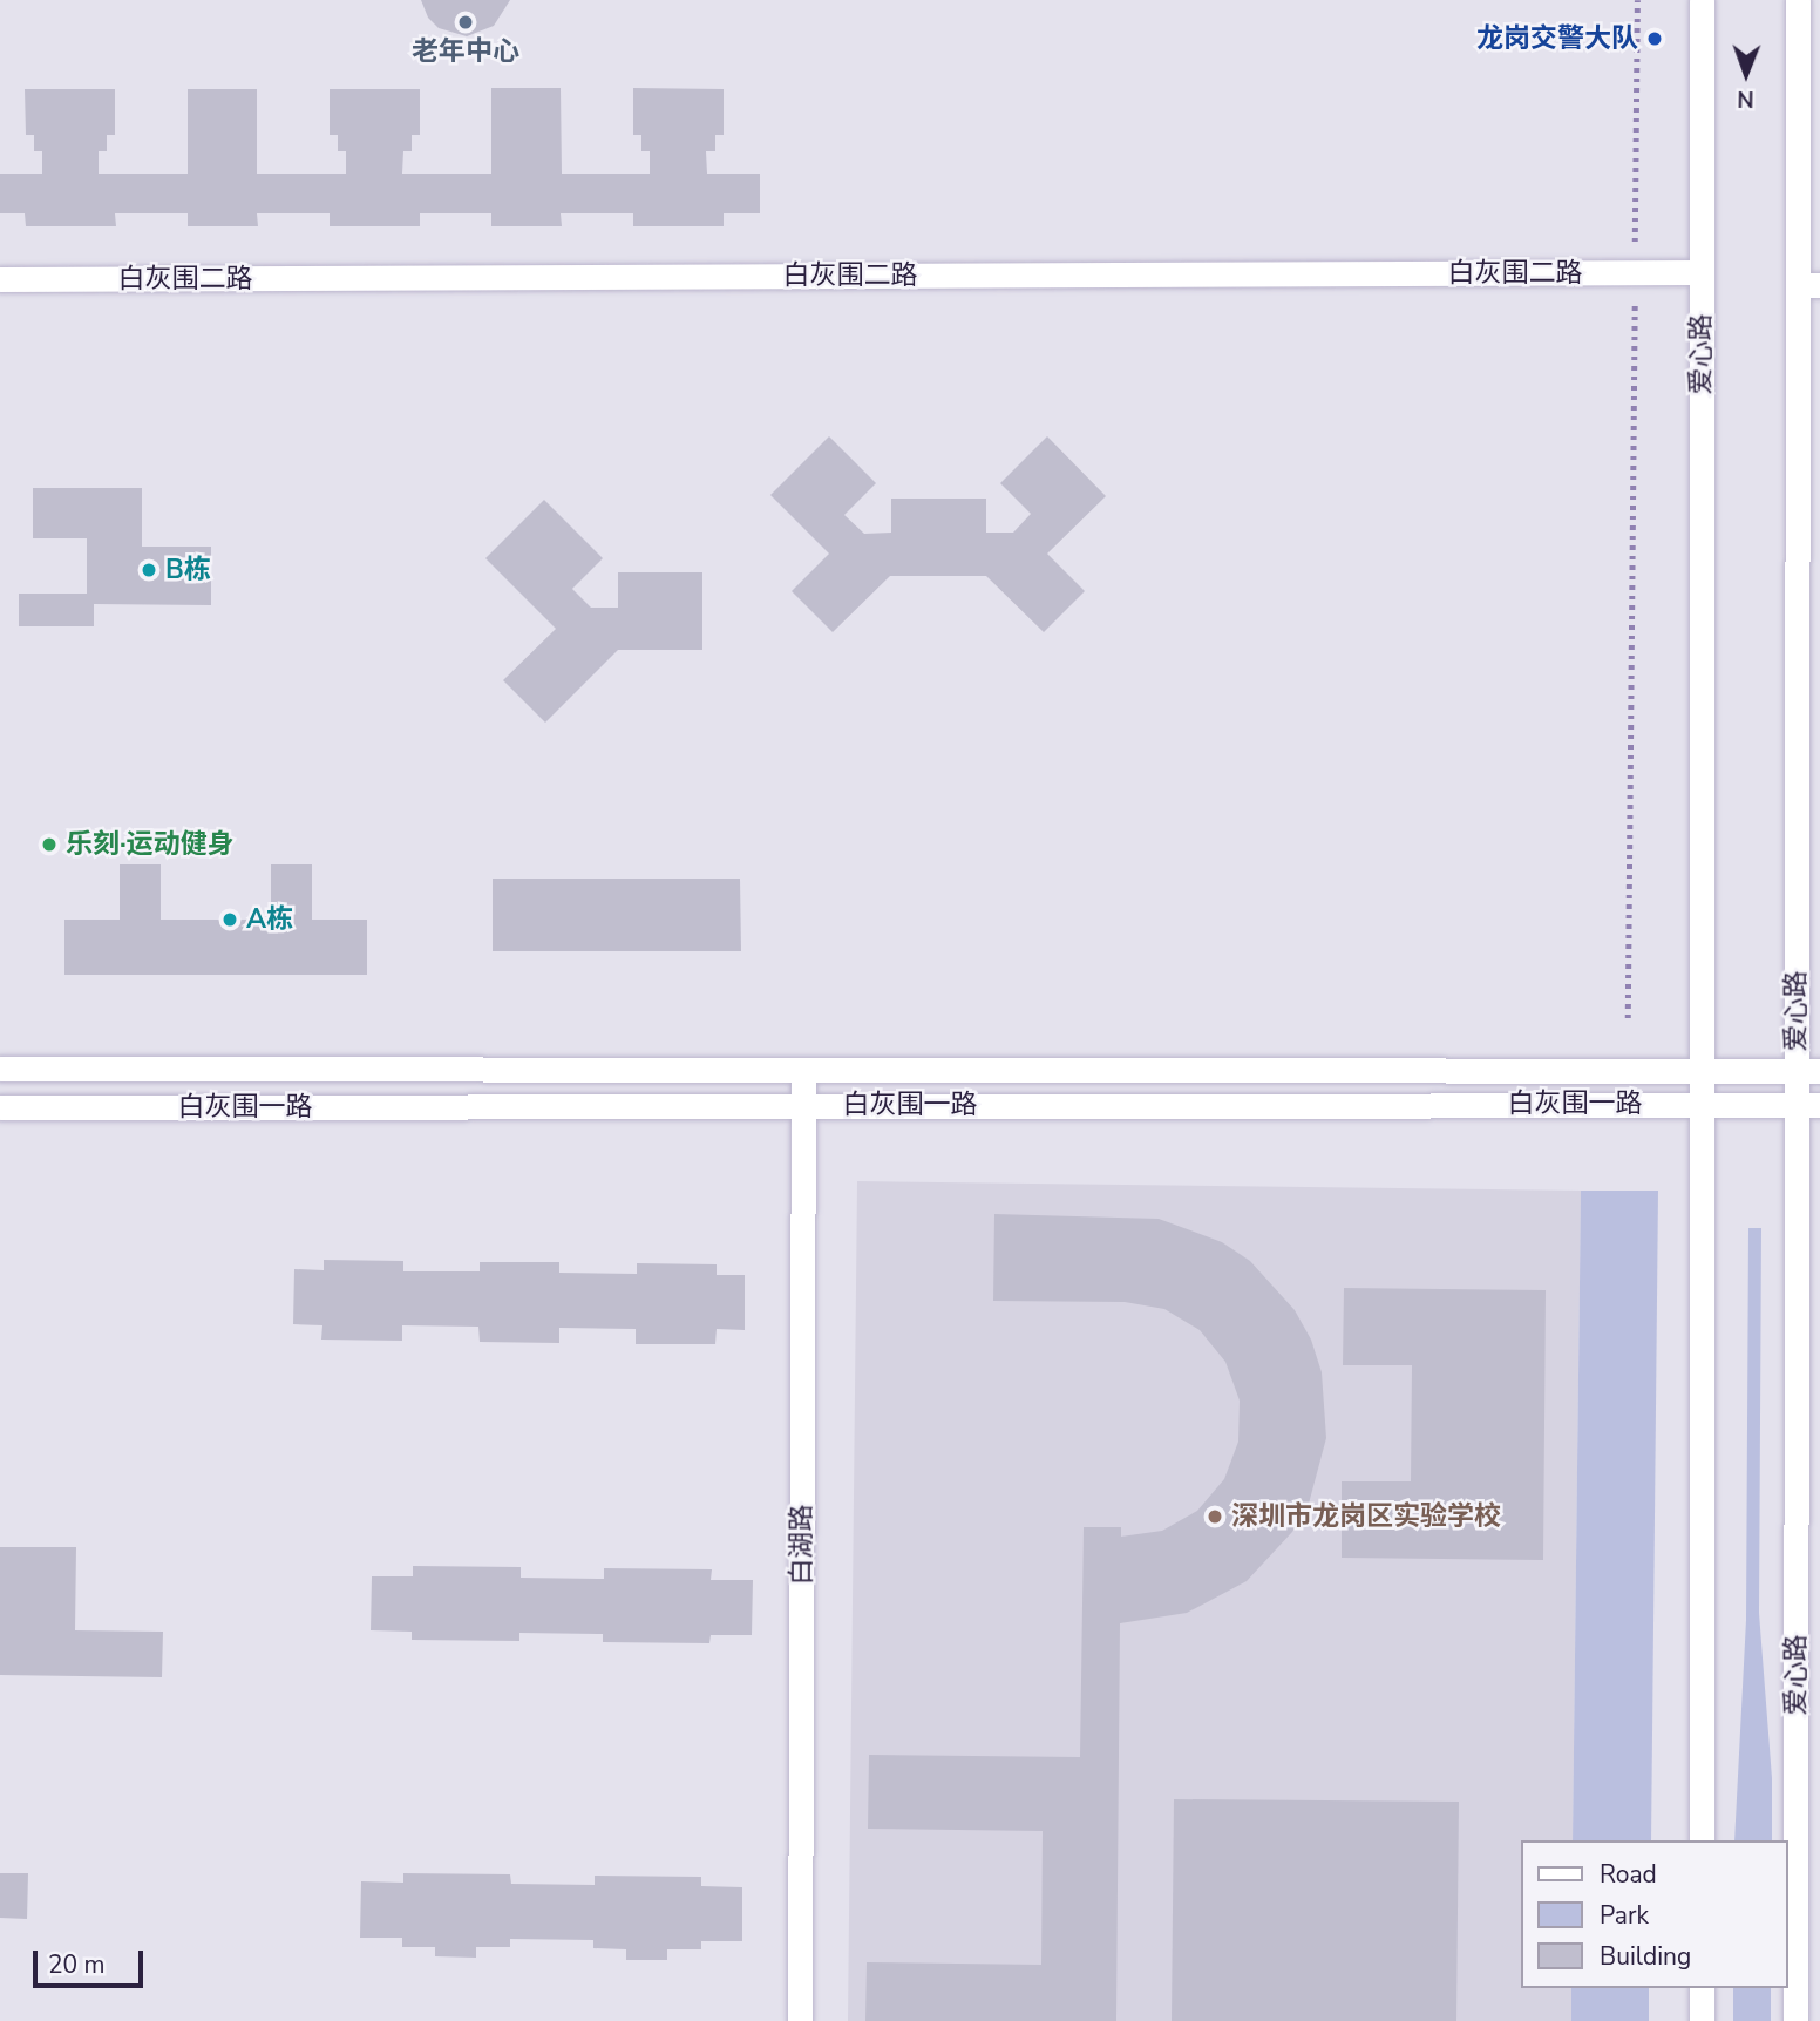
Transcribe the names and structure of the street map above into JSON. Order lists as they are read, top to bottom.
{
  "streets": {
    "street": [
      "白灰围二路",
      "爱心路",
      "白灰围一路",
      "白湖路"
    ]
  },
  "crossings": [
    ["白灰围二路", "爱心路"],
    ["爱心路", "白灰围一路"],
    ["白灰围一路", "白湖路"]
  ],
  "places": [
    "老年中心",
    "龙岗交警大队",
    "B栋",
    "乐刻·运动健身",
    "A栋",
    "深圳市龙岗区实验学校"
  ],
  "legend": ["Road", "Park", "Building"],
  "scale_bar": "20 m",
  "north": "bottom"
}
